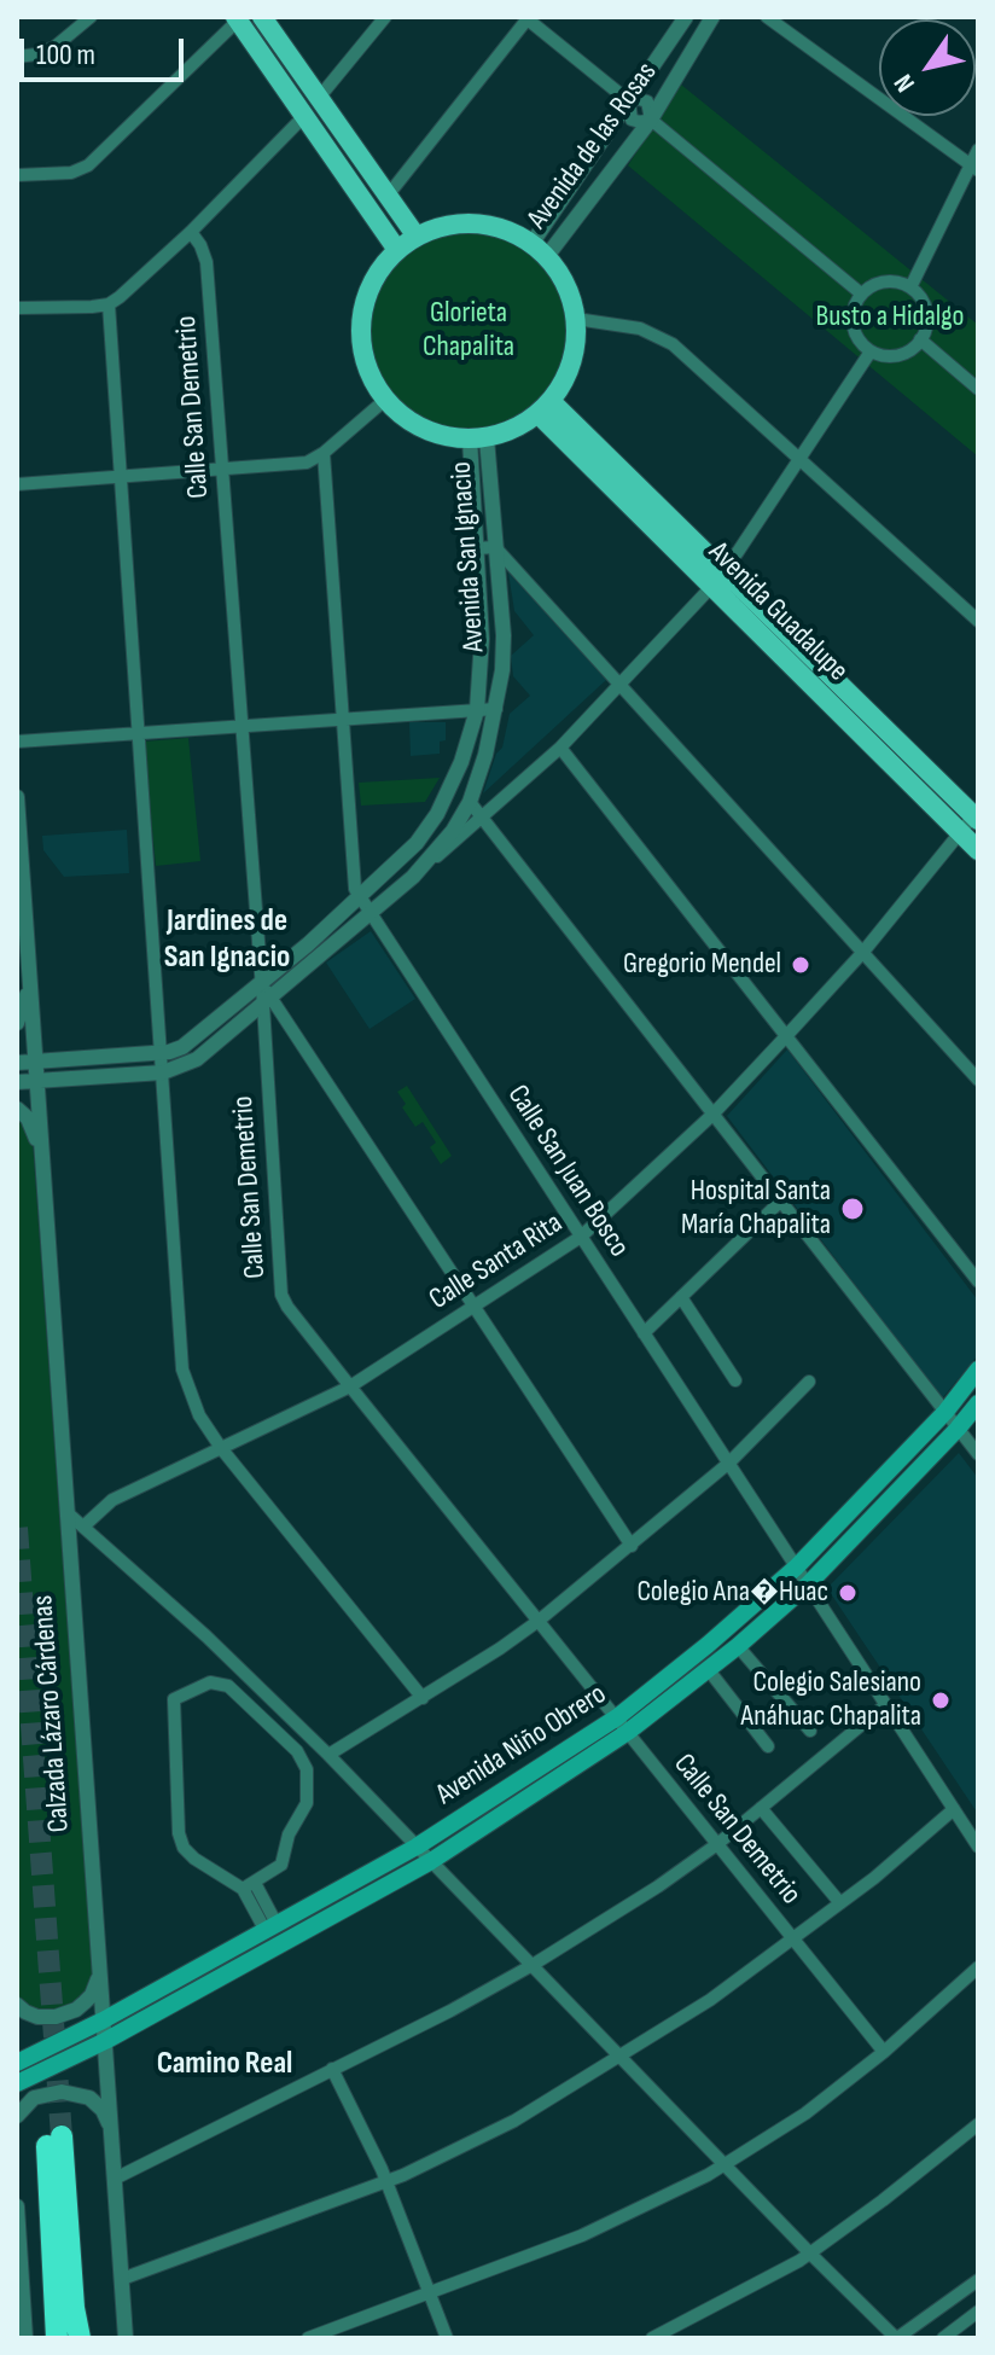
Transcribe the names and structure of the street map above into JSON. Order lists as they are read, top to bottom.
{
  "streets": {
    "main road": ["Avenida Guadalupe", "Avenida Niño Obrero"],
    "street": [
      "Avenida de las Rosas",
      "Calle San Demetrio",
      "Avenida San Ignacio",
      "Calle San Juan Bosco",
      "Calle Santa Rita",
      "Calzada Lázaro Cárdenas"
    ]
  },
  "crossings": [
    ["Avenida de las Rosas", "Avenida San Ignacio"],
    ["Avenida de las Rosas", "Avenida Guadalupe"],
    ["Calle San Demetrio", "Avenida San Ignacio"],
    ["Calle San Demetrio", "Calle Santa Rita"],
    ["Calle San Demetrio", "Avenida Niño Obrero"],
    ["Avenida San Ignacio", "Avenida Guadalupe"],
    ["Avenida San Ignacio", "Calle San Juan Bosco"],
    ["Avenida San Ignacio", "Calzada Lázaro Cárdenas"],
    ["Avenida Guadalupe", "Calle Santa Rita"],
    ["Calle San Juan Bosco", "Calle Santa Rita"],
    ["Calle San Juan Bosco", "Avenida Niño Obrero"],
    ["Calzada Lázaro Cárdenas", "Avenida Niño Obrero"]
  ],
  "districts": ["Jardines de San Ignacio", "Camino Real"],
  "parks": ["Glorieta Chapalita", "Busto a Hidalgo"],
  "places": [
    "Gregorio Mendel",
    "Hospital Santa María Chapalita",
    "Colegio Ana�Huac",
    "Colegio Salesiano Anáhuac Chapalita"
  ],
  "scale_bar": "100 m",
  "north": "bottom left"
}
